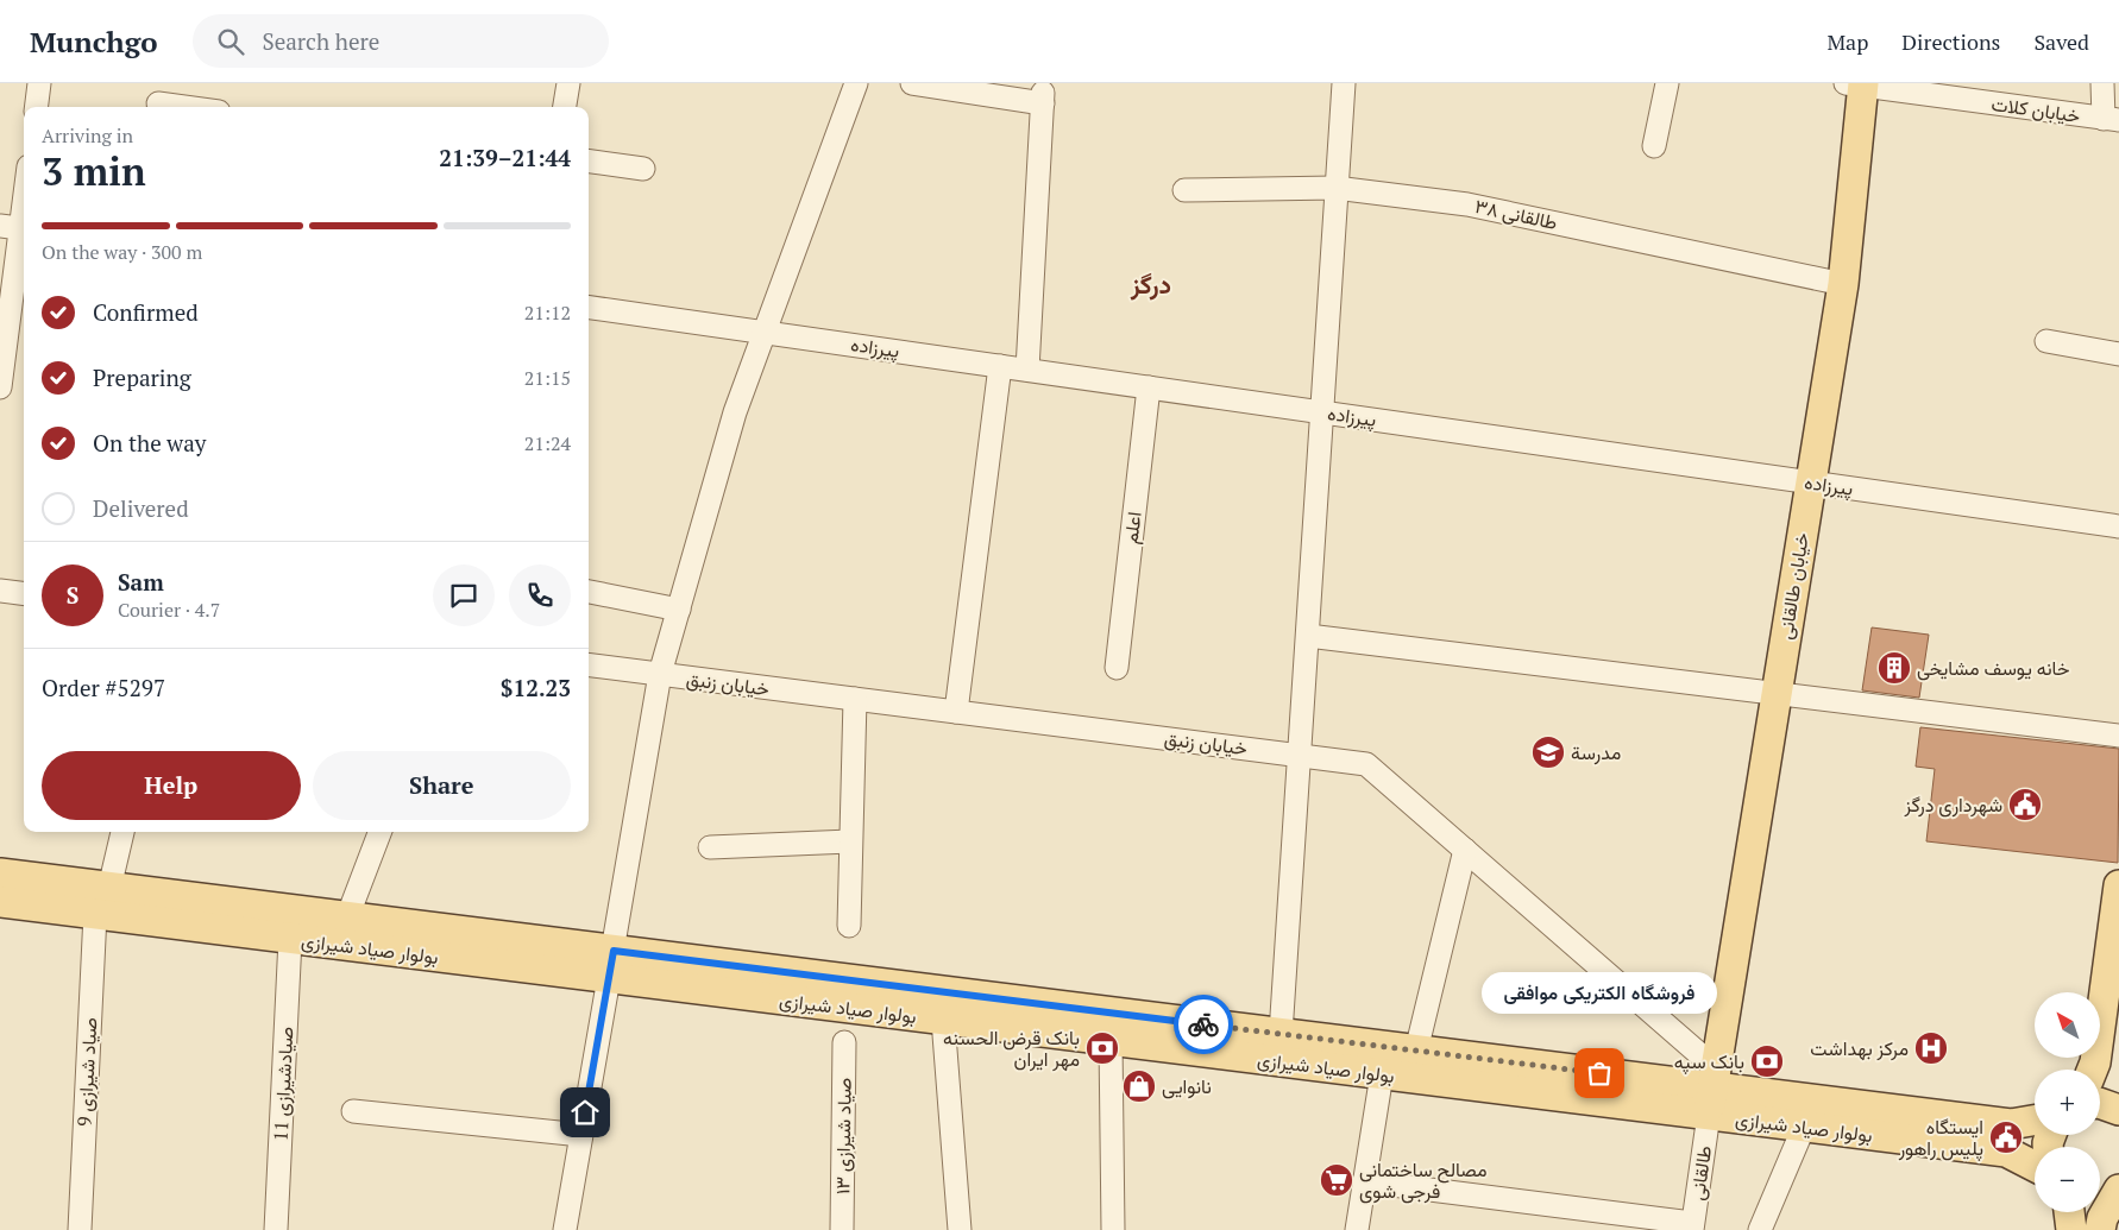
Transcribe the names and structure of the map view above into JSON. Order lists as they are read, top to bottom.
{
  "streets": {
    "main road": ["خیابان طالقانی", "بولوار صیاد شیرازی"],
    "street": [
      "خیابان کلات",
      "طالقانی ۳۸",
      "پیرزاده",
      "اعلم",
      "خیابان زنبق",
      "صیاد شیرازی 9",
      "صیادشیرازی 11",
      "صیاد شیرازی ۱۳",
      "طالقانی"
    ]
  },
  "crossings": [
    ["خیابان کلات", "خیابان طالقانی"],
    ["طالقانی ۳۸", "خیابان طالقانی"],
    ["پیرزاده", "اعلم"],
    ["پیرزاده", "خیابان طالقانی"],
    ["خیابان طالقانی", "خیابان زنبق"],
    ["خیابان طالقانی", "بولوار صیاد شیرازی"],
    ["خیابان طالقانی", "طالقانی"],
    ["خیابان زنبق", "بولوار صیاد شیرازی"],
    ["خیابان زنبق", "طالقانی"],
    ["بولوار صیاد شیرازی", "صیاد شیرازی 9"],
    ["بولوار صیاد شیرازی", "صیادشیرازی 11"],
    ["بولوار صیاد شیرازی", "طالقانی"]
  ],
  "districts": ["درگز"],
  "places": {
    "building": ["خانه یوسف مشایخی"],
    "school or university": ["مدرسة"],
    "public building": ["شهرداری درگز", "ایستگاه پلیس راهور"],
    "bank": ["بانک قرض الحسنه مهر ایران", "بانک سپه"],
    "hospital": ["مرکز بهداشت"],
    "other": ["فروشگاه الکتریکی موافقی"],
    "shop": ["نانوایی"],
    "supermarket": ["مصالح ساختمانی فرجی شوی"]
  },
  "north": "top left",
  "page": {
    "header": "Munchgo",
    "search": "Search here",
    "nav": ["Map", "Directions", "Saved"],
    "heading": ["3 min", "Arriving in", "21:39–21:44"],
    "panel": [
      "Sam",
      "Courier · 4.7",
      "Order #5297",
      "$12.23"
    ],
    "bar": "On the way · 300 m",
    "list": [
      ["Confirmed", "21:12"],
      ["Preparing", "21:15"],
      ["On the way", "21:24"],
      "Delivered"
    ],
    "round": "S",
    "buttons": ["Help", "Share"],
    "bubble": "فروشگاه الکتریکی موافقی",
    "map_buttons": ["+", "−"]
  }
}
